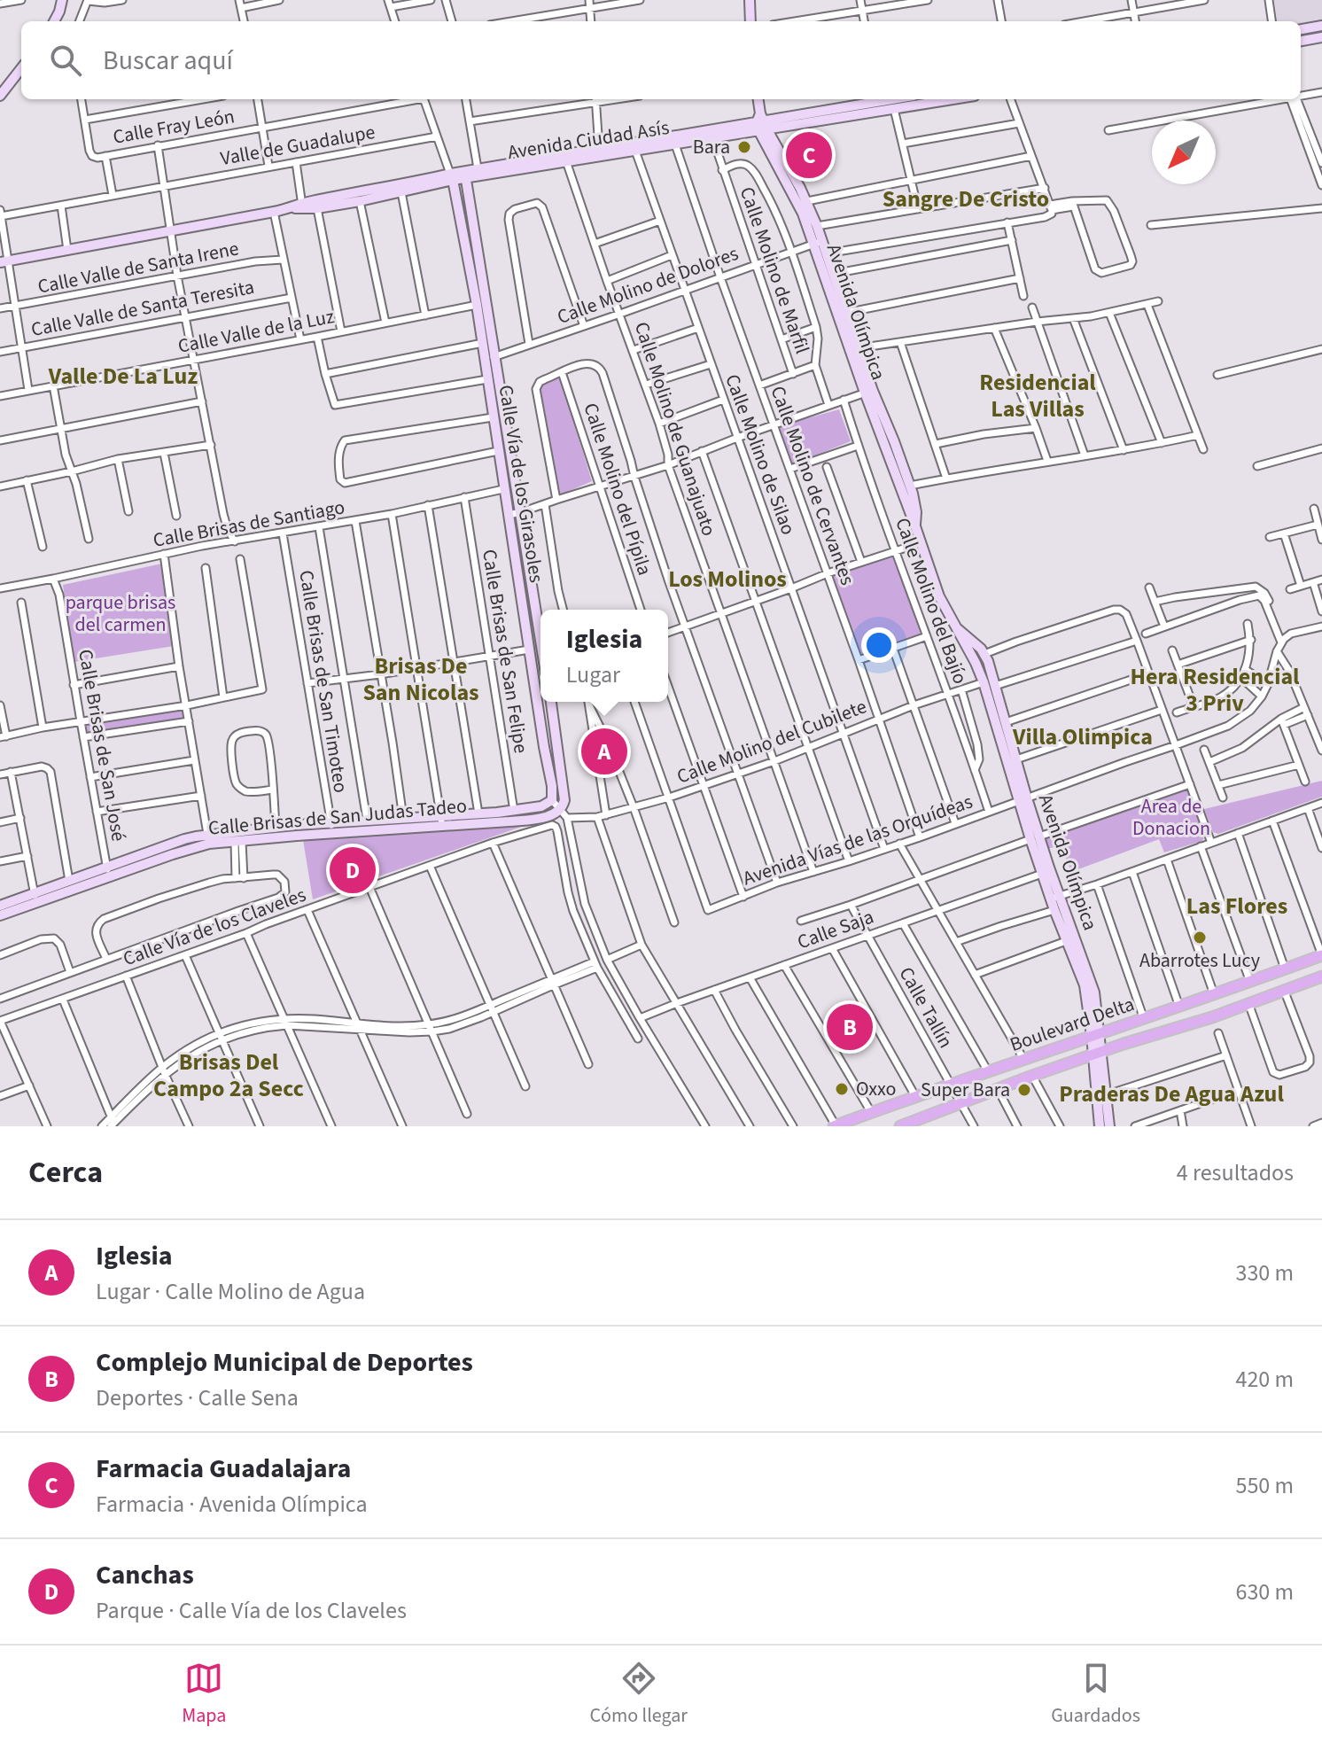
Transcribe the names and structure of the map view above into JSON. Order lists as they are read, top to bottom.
{
  "streets": {
    "main road": ["Boulevard Delta"],
    "street": [
      "Calle Fray León",
      "Avenida Ciudad Asís",
      "Valle de Guadalupe",
      "Calle Valle de Santa Irene",
      "Calle Molino de Marfil",
      "Calle Molino de Dolores",
      "Calle Valle de Santa Teresita",
      "Avenida Olímpica",
      "Calle Valle de la Luz",
      "Calle Molino de Guanajuato",
      "Calle Molino de Silao",
      "Calle Vía de los Girasoles",
      "Calle Molino de Cervantes",
      "Calle Molino del Pípila",
      "Calle Brisas de Santiago",
      "Calle Molino del Bajío",
      "Calle Brisas de San Felipe",
      "Calle Brisas de San Timoteo",
      "Calle Molino del Cubilete",
      "Calle Brisas de San José",
      "Calle Brisas de San Judas Tadeo",
      "Avenida Vías de las Orquídeas",
      "Calle Vía de los Claveles",
      "Calle Saja",
      "Calle Tallín"
    ]
  },
  "crossings": [
    ["Avenida Ciudad Asís", "Calle Molino de Marfil"],
    ["Avenida Ciudad Asís", "Avenida Olímpica"],
    ["Avenida Ciudad Asís", "Calle Molino de Guanajuato"],
    ["Avenida Ciudad Asís", "Calle Molino de Silao"],
    ["Avenida Ciudad Asís", "Calle Vía de los Girasoles"],
    ["Avenida Ciudad Asís", "Calle Molino de Cervantes"],
    ["Calle Molino de Marfil", "Calle Molino de Dolores"],
    ["Calle Molino de Dolores", "Avenida Olímpica"],
    ["Calle Molino de Dolores", "Calle Molino de Guanajuato"],
    ["Calle Molino de Dolores", "Calle Molino de Silao"],
    ["Calle Molino de Dolores", "Calle Vía de los Girasoles"],
    ["Calle Molino de Dolores", "Calle Molino de Cervantes"],
    ["Avenida Olímpica", "Calle Molino del Cubilete"],
    ["Avenida Olímpica", "Avenida Vías de las Orquídeas"],
    ["Avenida Olímpica", "Calle Saja"],
    ["Avenida Olímpica", "Boulevard Delta"],
    ["Calle Valle de la Luz", "Calle Vía de los Girasoles"],
    ["Calle Molino de Guanajuato", "Calle Molino del Cubilete"],
    ["Calle Molino de Guanajuato", "Avenida Vías de las Orquídeas"],
    ["Calle Molino de Silao", "Calle Molino del Cubilete"],
    ["Calle Molino de Silao", "Avenida Vías de las Orquídeas"],
    ["Calle Vía de los Girasoles", "Calle Brisas de Santiago"],
    ["Calle Vía de los Girasoles", "Calle Brisas de San Judas Tadeo"],
    ["Calle Molino de Cervantes", "Calle Molino del Cubilete"],
    ["Calle Molino de Cervantes", "Avenida Vías de las Orquídeas"],
    ["Calle Brisas de Santiago", "Calle Brisas de San Felipe"],
    ["Calle Brisas de Santiago", "Calle Brisas de San Timoteo"],
    ["Calle Brisas de Santiago", "Calle Brisas de San José"],
    ["Calle Molino del Bajío", "Calle Molino del Cubilete"],
    ["Calle Molino del Bajío", "Avenida Vías de las Orquídeas"],
    ["Calle Brisas de San Felipe", "Calle Brisas de San Judas Tadeo"],
    ["Calle Brisas de San Timoteo", "Calle Brisas de San Judas Tadeo"],
    ["Calle Molino del Cubilete", "Avenida Vías de las Orquídeas"],
    ["Calle Brisas de San José", "Calle Brisas de San Judas Tadeo"],
    ["Calle Saja", "Calle Tallín"],
    ["Calle Tallín", "Boulevard Delta"]
  ],
  "districts": [
    "Sangre De Cristo",
    "Valle De La Luz",
    "Residencial Las Villas",
    "Los Molinos",
    "Brisas De San Nicolas",
    "Hera Residencial 3 Priv",
    "Villa Olimpica",
    "Las Flores",
    "Brisas Del Campo 2a Secc",
    "Praderas De Agua Azul"
  ],
  "parks": ["parque brisas del carmen", "Area de Donacion"],
  "places": [
    "Bara",
    "Abarrotes Lucy",
    "Oxxo",
    "Super Bara"
  ],
  "north": "bottom left",
  "page": {
    "search": "Buscar aquí",
    "pins": [
      "C",
      "A",
      "D",
      "B"
    ],
    "popup": ["Iglesia", "Lugar"],
    "heading": ["Cerca", "4 resultados"],
    "list": [
      {
        "mark": "A",
        "name": "Iglesia",
        "note": "Lugar · Calle Molino de Agua",
        "value": "330 m"
      },
      {
        "mark": "B",
        "name": "Complejo Municipal de Deportes",
        "note": "Deportes · Calle Sena",
        "value": "420 m"
      },
      {
        "mark": "C",
        "name": "Farmacia Guadalajara",
        "note": "Farmacia · Avenida Olímpica",
        "value": "550 m"
      },
      {
        "mark": "D",
        "name": "Canchas",
        "note": "Parque · Calle Vía de los Claveles",
        "value": "630 m"
      }
    ],
    "nav": ["Mapa", "Cómo llegar", "Guardados"]
  }
}
